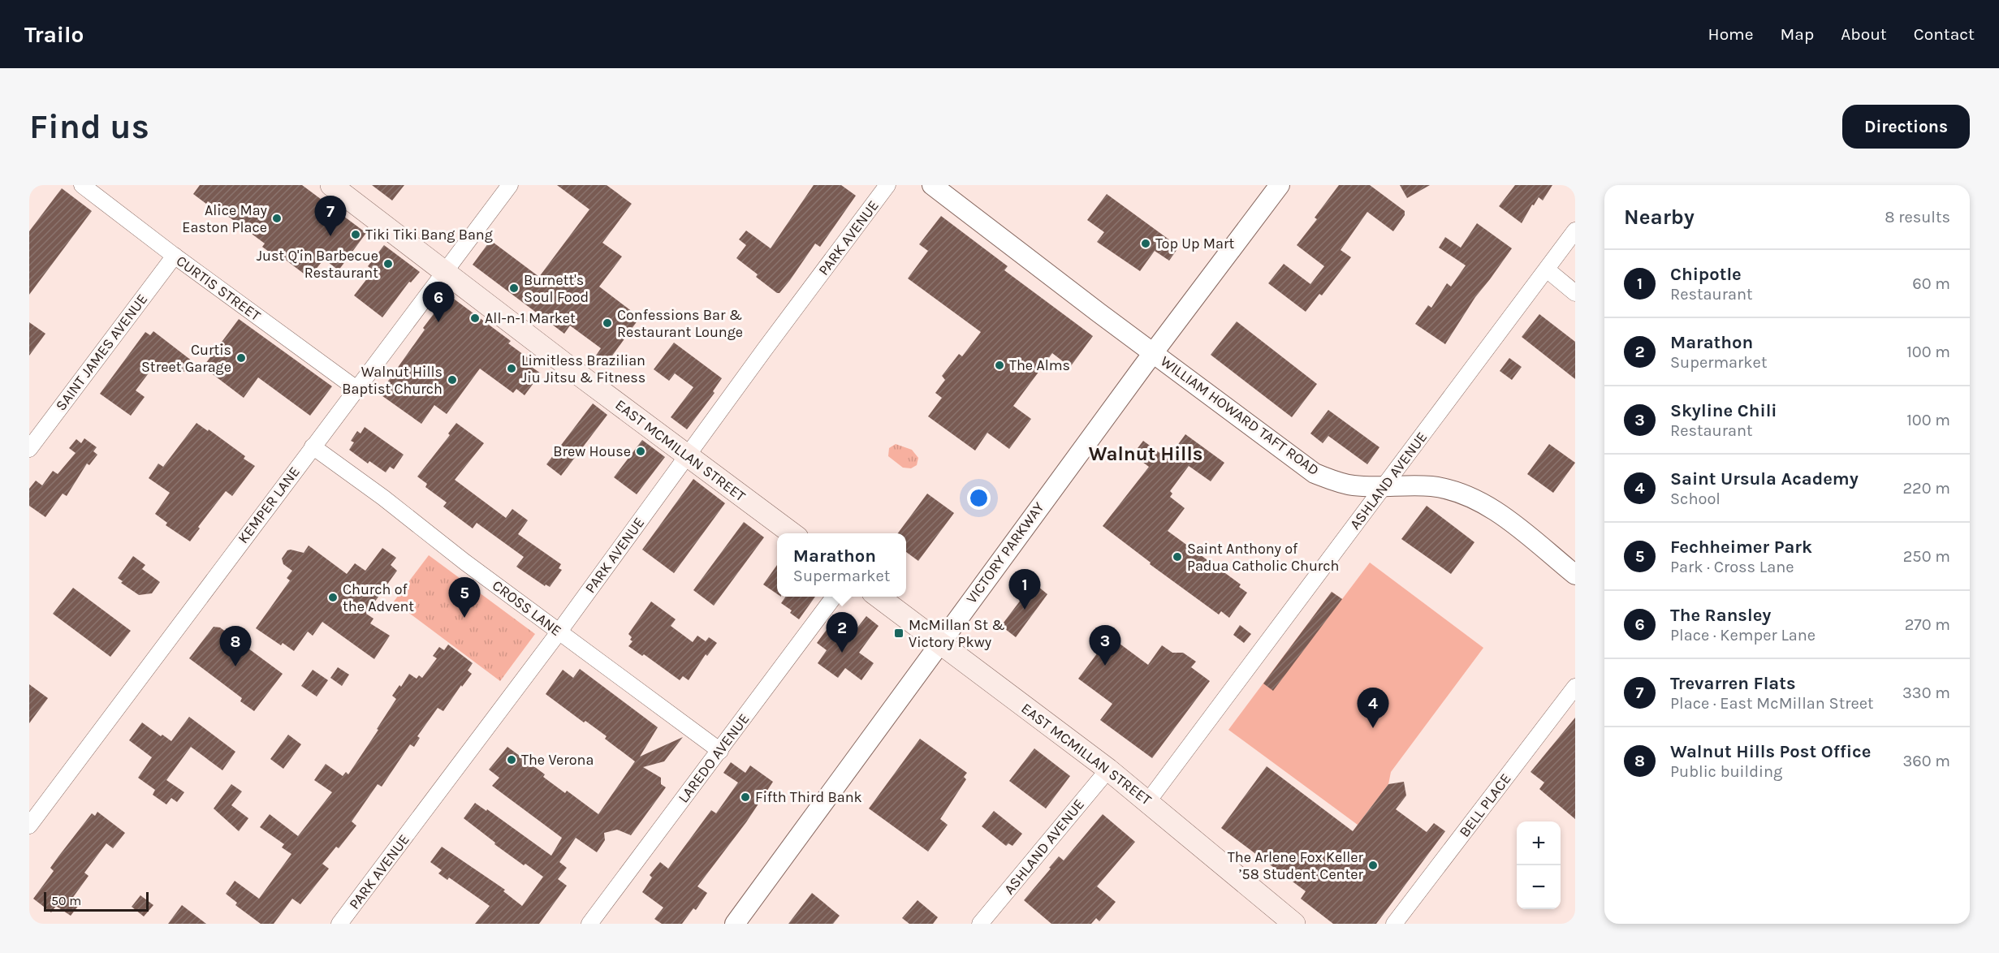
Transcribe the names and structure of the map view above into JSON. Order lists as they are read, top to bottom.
{
  "streets": {
    "main road": ["EAST MCMILLAN STREET"],
    "street": [
      "PARK AVENUE",
      "CURTIS STREET",
      "SAINT JAMES AVENUE",
      "WILLIAM HOWARD TAFT ROAD",
      "ASHLAND AVENUE",
      "KEMPER LANE",
      "VICTORY PARKWAY",
      "CROSS LANE",
      "LAREDO AVENUE",
      "BELL PLACE"
    ]
  },
  "crossings": [
    ["PARK AVENUE", "EAST MCMILLAN STREET"],
    ["PARK AVENUE", "CROSS LANE"],
    ["CURTIS STREET", "SAINT JAMES AVENUE"],
    ["CURTIS STREET", "KEMPER LANE"],
    ["WILLIAM HOWARD TAFT ROAD", "ASHLAND AVENUE"],
    ["WILLIAM HOWARD TAFT ROAD", "VICTORY PARKWAY"],
    ["EAST MCMILLAN STREET", "ASHLAND AVENUE"],
    ["EAST MCMILLAN STREET", "KEMPER LANE"],
    ["EAST MCMILLAN STREET", "VICTORY PARKWAY"],
    ["KEMPER LANE", "CROSS LANE"],
    ["CROSS LANE", "LAREDO AVENUE"]
  ],
  "districts": ["Walnut Hills"],
  "places": {
    "other": [
      "Alice May Easton Place",
      "Tiki Tiki Bang Bang",
      "Top Up Mart",
      "Just Q'in Barbecue Restaurant",
      "Burnett's Soul Food",
      "All-n-1 Market",
      "Confessions Bar & Restaurant Lounge",
      "Curtis Street Garage",
      "The Alms",
      "Limitless Brazilian Jiu Jitsu & Fitness",
      "Walnut Hills Baptist Church",
      "Brew House",
      "Saint Anthony of Padua Catholic Church",
      "Church of the Advent",
      "The Verona",
      "Fifth Third Bank",
      "The Arlene Fox Keller ’58 Student Center"
    ],
    "transit": ["McMillan St & Victory Pkwy"]
  },
  "scale_bar": "50 m",
  "page": {
    "header": "Trailo",
    "nav": [
      "Home",
      "Map",
      "About",
      "Contact"
    ],
    "buttons": "Directions",
    "title": "Find us",
    "heading": ["Nearby", "8 results"],
    "pins": [
      "7",
      "6",
      "1",
      "5",
      "2",
      "3",
      "8",
      "4"
    ],
    "list": [
      {
        "mark": "1",
        "name": "Chipotle",
        "note": "Restaurant",
        "value": "60 m"
      },
      {
        "mark": "2",
        "name": "Marathon",
        "note": "Supermarket",
        "value": "100 m"
      },
      {
        "mark": "3",
        "name": "Skyline Chili",
        "note": "Restaurant",
        "value": "100 m"
      },
      {
        "mark": "4",
        "name": "Saint Ursula Academy",
        "note": "School",
        "value": "220 m"
      },
      {
        "mark": "5",
        "name": "Fechheimer Park",
        "note": "Park · Cross Lane",
        "value": "250 m"
      },
      {
        "mark": "6",
        "name": "The Ransley",
        "note": "Place · Kemper Lane",
        "value": "270 m"
      },
      {
        "mark": "7",
        "name": "Trevarren Flats",
        "note": "Place · East McMillan Street",
        "value": "330 m"
      },
      {
        "mark": "8",
        "name": "Walnut Hills Post Office",
        "note": "Public building",
        "value": "360 m"
      }
    ],
    "popup": ["Marathon", "Supermarket"],
    "map_buttons": ["+", "−"],
    "scale": "50 m"
  }
}
